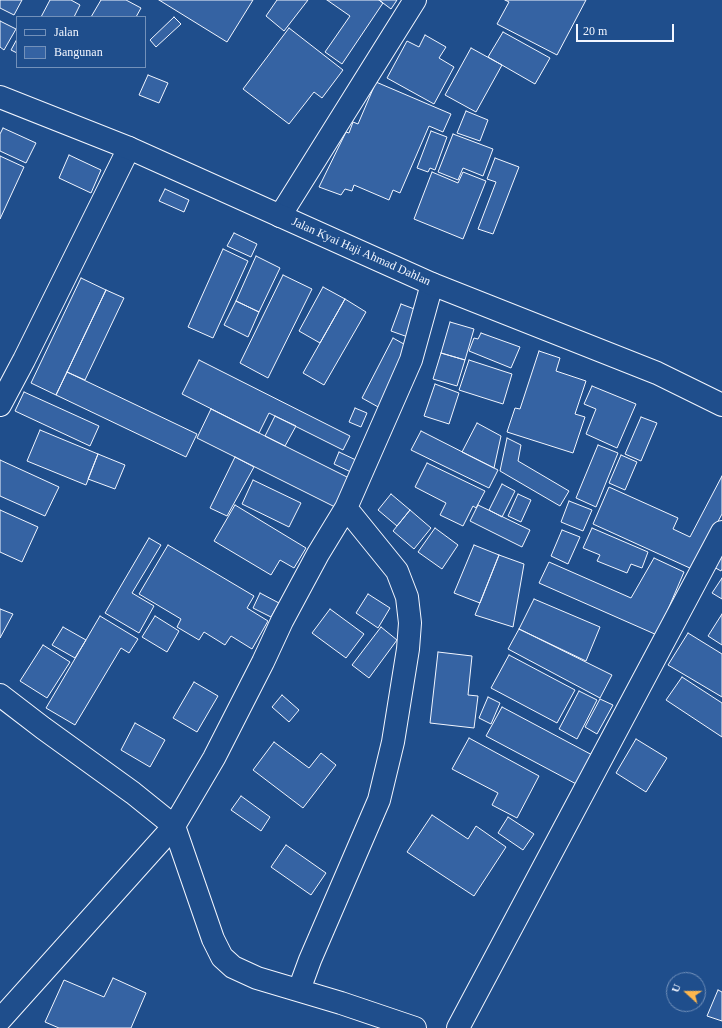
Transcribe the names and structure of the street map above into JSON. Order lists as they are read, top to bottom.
{
  "streets": {
    "street": ["Jalan Kyai Haji Ahmad Dahlan"]
  },
  "legend": ["Jalan", "Bangunan"],
  "scale_bar": "20 m",
  "north": "left"
}
